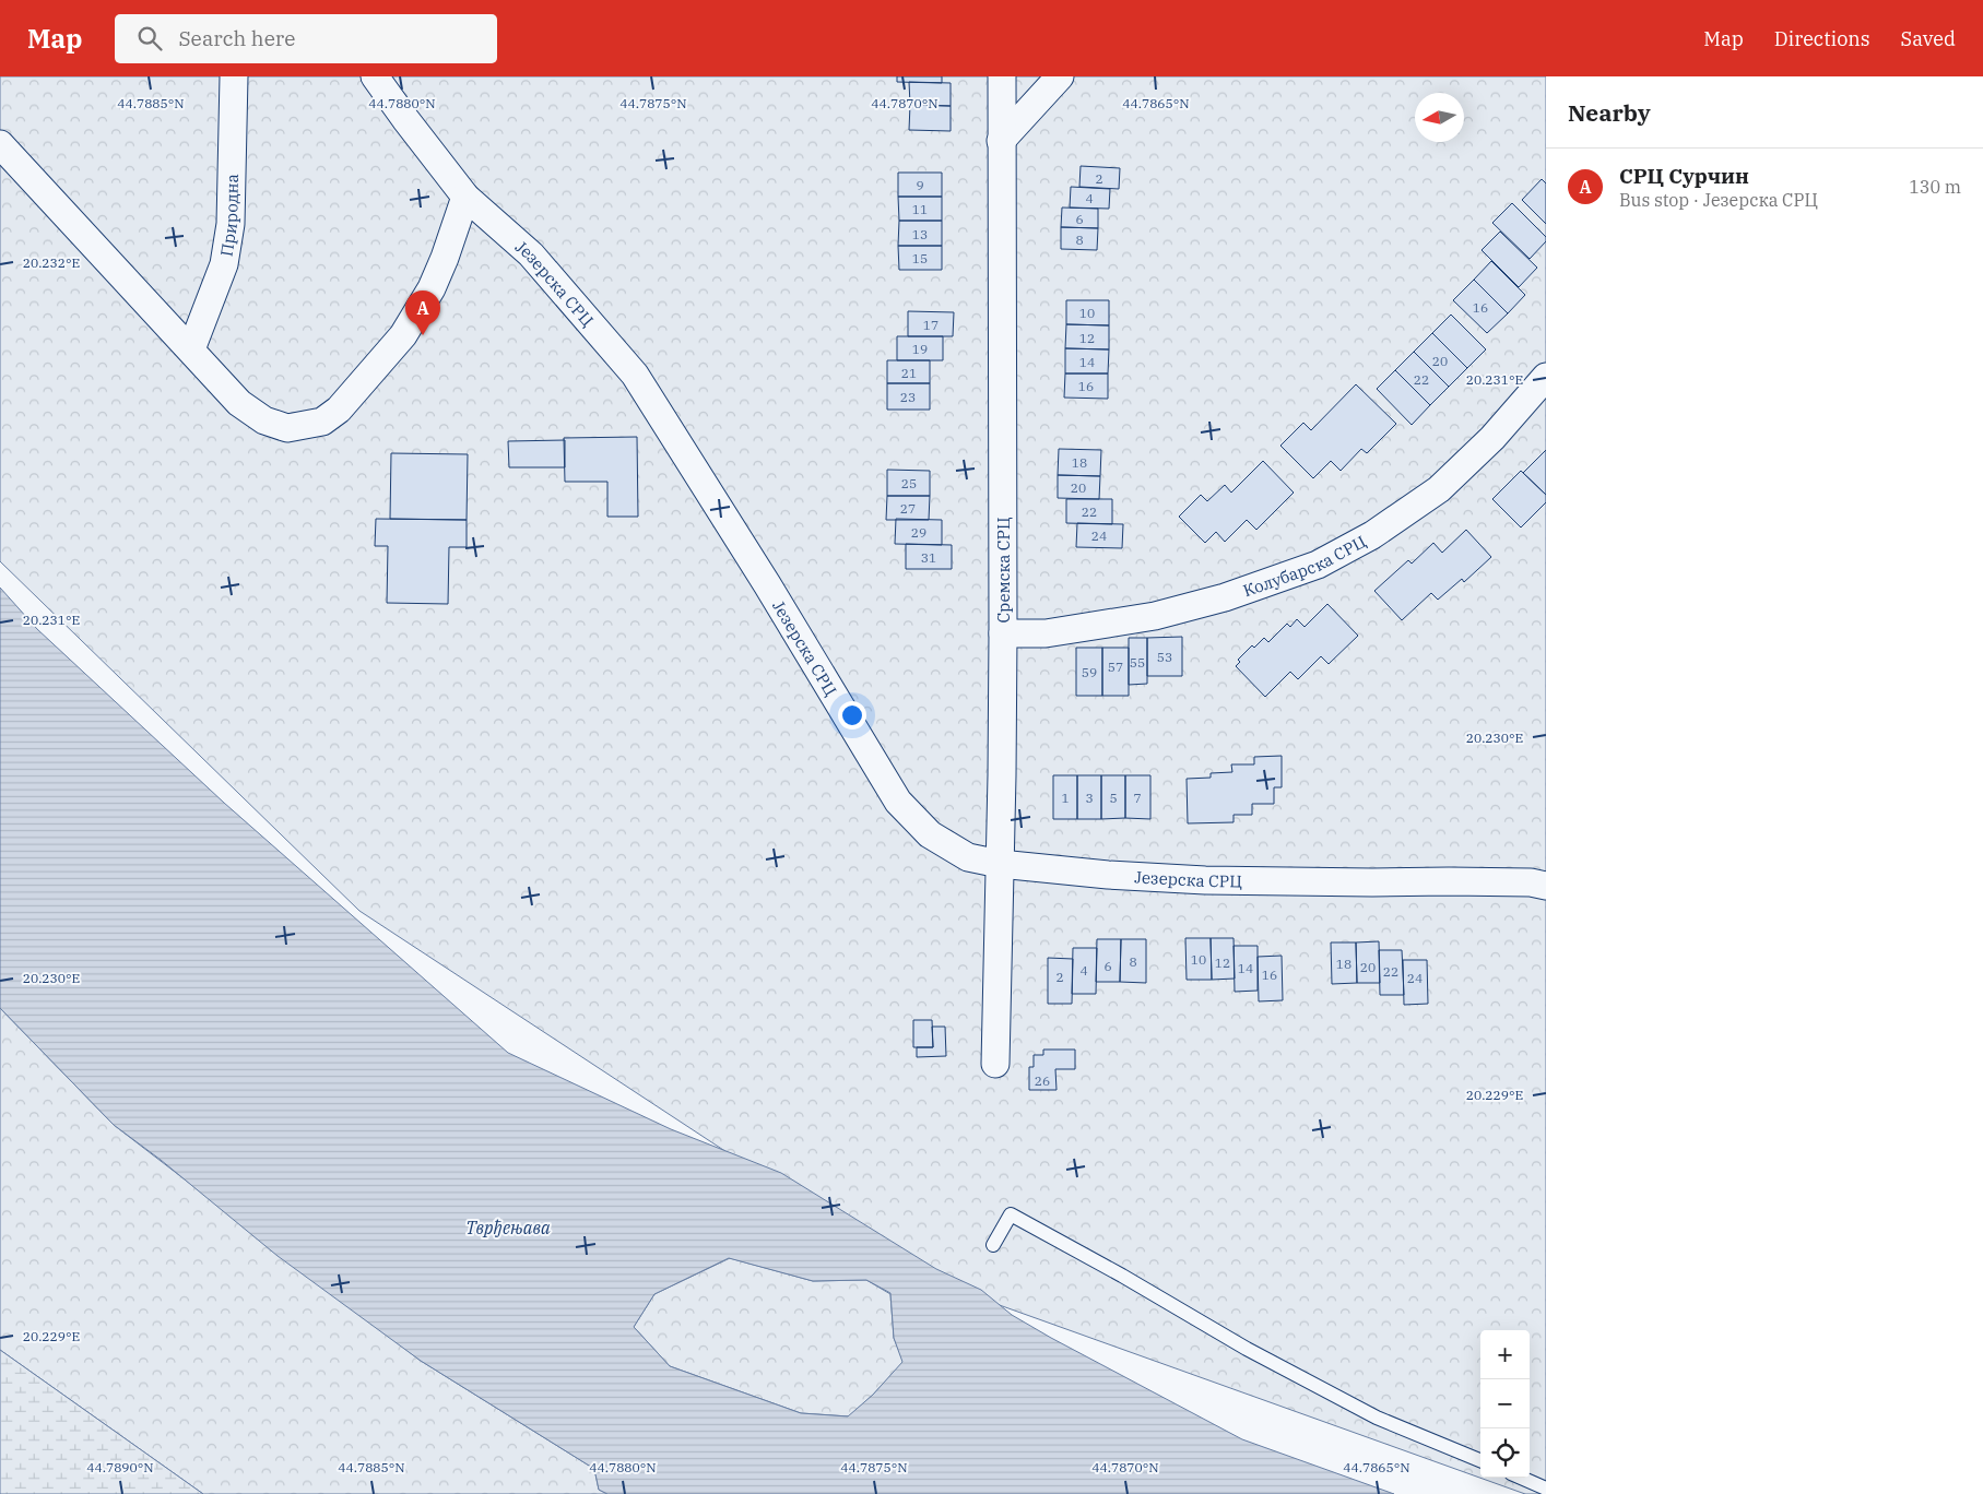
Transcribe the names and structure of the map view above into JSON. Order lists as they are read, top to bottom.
{
  "streets": {
    "street": [
      "Природна",
      "Језерска СРЦ",
      "Колубарска СРЦ",
      "Сремска СРЦ"
    ]
  },
  "crossings": [
    ["Језерска СРЦ", "Сремска СРЦ"],
    ["Колубарска СРЦ", "Сремска СРЦ"]
  ],
  "water": ["Тврђењава"],
  "house_numbers": [
    "2",
    "9",
    "4",
    "11",
    "6",
    "13",
    "8",
    "15",
    "16",
    "10",
    "17",
    "12",
    "19",
    "20",
    "14",
    "21",
    "22",
    "16",
    "23",
    "18",
    "25",
    "20",
    "27",
    "22",
    "29",
    "24",
    "31",
    "53",
    "55",
    "57",
    "59",
    "1",
    "3",
    "5",
    "7",
    "10",
    "8",
    "12",
    "18",
    "6",
    "20",
    "14",
    "4",
    "22",
    "16",
    "2",
    "24",
    "26"
  ],
  "north": "left",
  "page": {
    "header": "Map",
    "search": "Search here",
    "nav": ["Map", "Directions", "Saved"],
    "heading": "Nearby",
    "list": [
      {
        "mark": "A",
        "name": "СРЦ Сурчин",
        "note": "Bus stop · Језерска СРЦ",
        "value": "130 m"
      }
    ],
    "pins": "A",
    "map_buttons": ["+", "−"]
  },
  "coordinates": [
    "44.7885°N",
    "44.7880°N",
    "44.7875°N",
    "44.7870°N",
    "44.7865°N",
    "20.232°E",
    "20.231°E",
    "20.230°E",
    "20.229°E",
    "44.7890°N"
  ]
}
